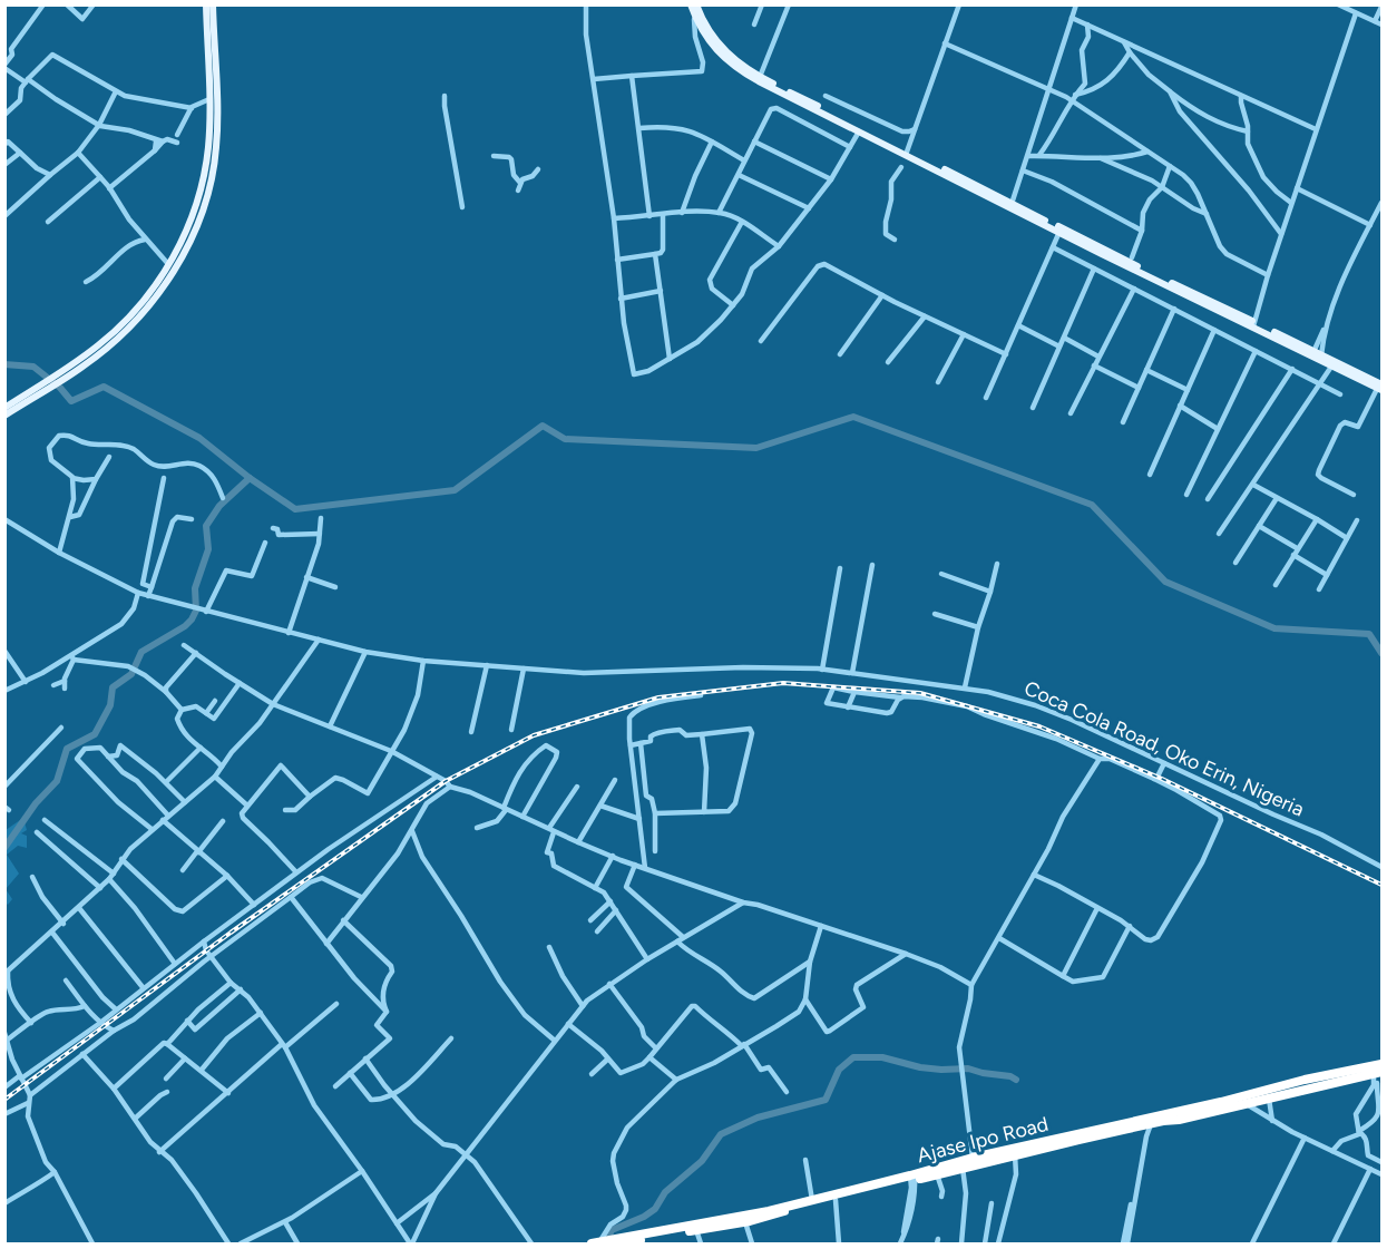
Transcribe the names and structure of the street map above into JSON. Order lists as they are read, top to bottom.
{
  "streets": {
    "highway": ["Ajase Ipo Road"],
    "street": ["Coca Cola Road, Oko Erin, Nigeria"]
  }
}
